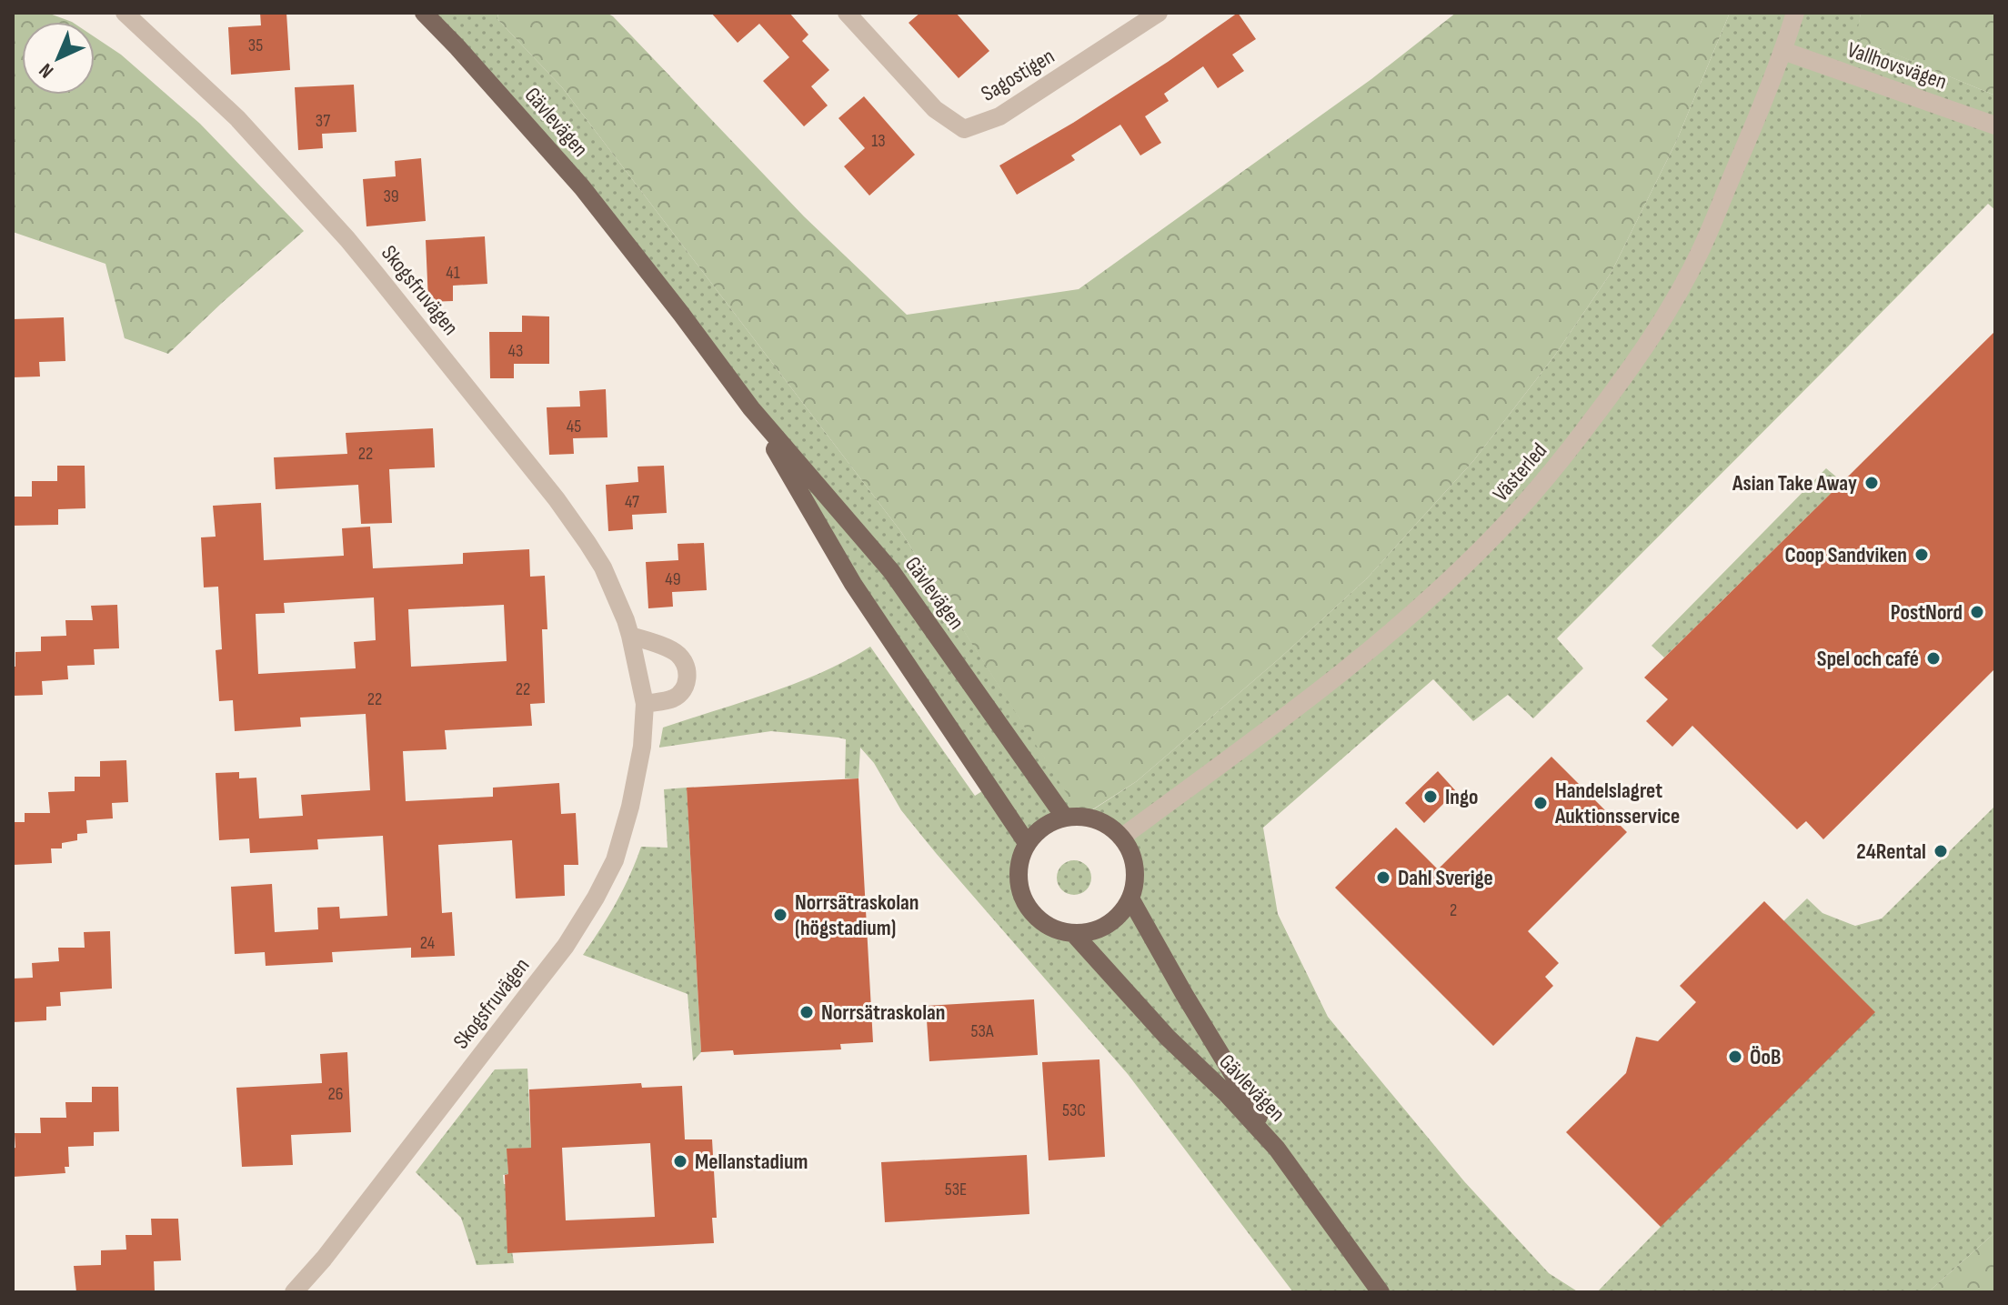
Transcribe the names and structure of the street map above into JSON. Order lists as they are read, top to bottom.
{
  "streets": {
    "main road": ["Gävlevägen"],
    "street": [
      "Vallhovsvägen",
      "Sagostigen",
      "Skogsfruvägen",
      "Västerled"
    ]
  },
  "crossings": [
    ["Vallhovsvägen", "Västerled"],
    ["Gävlevägen", "Västerled"]
  ],
  "places": [
    "Asian Take Away",
    "Coop Sandviken",
    "PostNord",
    "Spel och café",
    "Ingo",
    "Handelslagret Auktionsservice",
    "24Rental",
    "Dahl Sverige",
    "Norrsätraskolan (högstadium)",
    "Norrsätraskolan",
    "ÖoB",
    "Mellanstadium"
  ],
  "house_numbers": [
    "35",
    "37",
    "13",
    "39",
    "41",
    "43",
    "45",
    "22",
    "47",
    "49",
    "22",
    "22",
    "2",
    "24",
    "53A",
    "26",
    "53C",
    "53E"
  ],
  "north": "bottom left"
}
